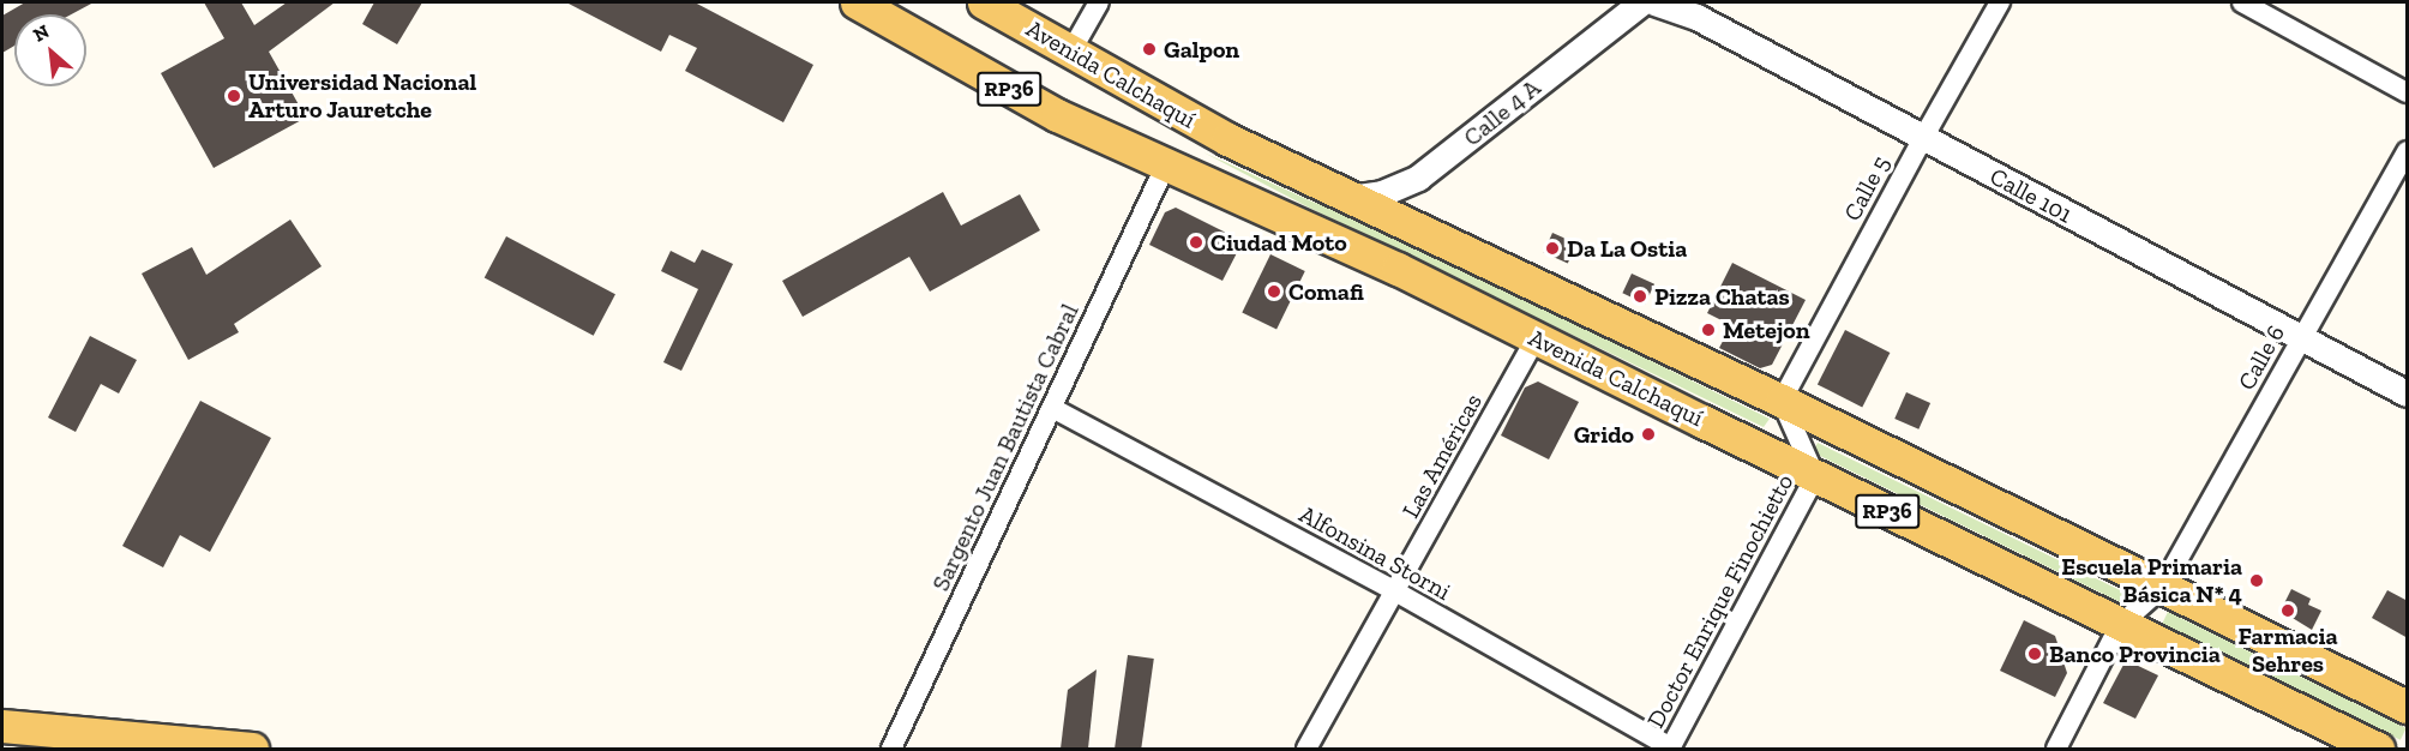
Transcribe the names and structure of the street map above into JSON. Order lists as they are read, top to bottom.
{
  "streets": {
    "main road": ["Avenida Calchaquí", "RP36"],
    "street": [
      "Calle 4 A",
      "Calle 5",
      "Calle 101",
      "Calle 6",
      "Sargento Juan Bautista Cabral",
      "Las Américas",
      "Alfonsina Storni",
      "Doctor Enrique Finochietto"
    ]
  },
  "crossings": [
    ["Avenida Calchaquí", "Calle 4 A"],
    ["Avenida Calchaquí", "Calle 5"],
    ["Avenida Calchaquí", "Calle 6"],
    ["Avenida Calchaquí", "Sargento Juan Bautista Cabral"],
    ["Avenida Calchaquí", "Las Américas"],
    ["Avenida Calchaquí", "Doctor Enrique Finochietto"],
    ["Calle 5", "Calle 101"],
    ["Calle 101", "Calle 6"],
    ["Sargento Juan Bautista Cabral", "Alfonsina Storni"],
    ["Las Américas", "Alfonsina Storni"],
    ["Alfonsina Storni", "Doctor Enrique Finochietto"]
  ],
  "places": [
    "Galpon",
    "Universidad Nacional Arturo Jauretche",
    "Ciudad Moto",
    "Da La Ostia",
    "Comafi",
    "Pizza Chatas",
    "Metejon",
    "Grido",
    "Escuela Primaria Básica N* 4",
    "Farmacia Sehres",
    "Banco Provincia"
  ],
  "north": "top left"
}
